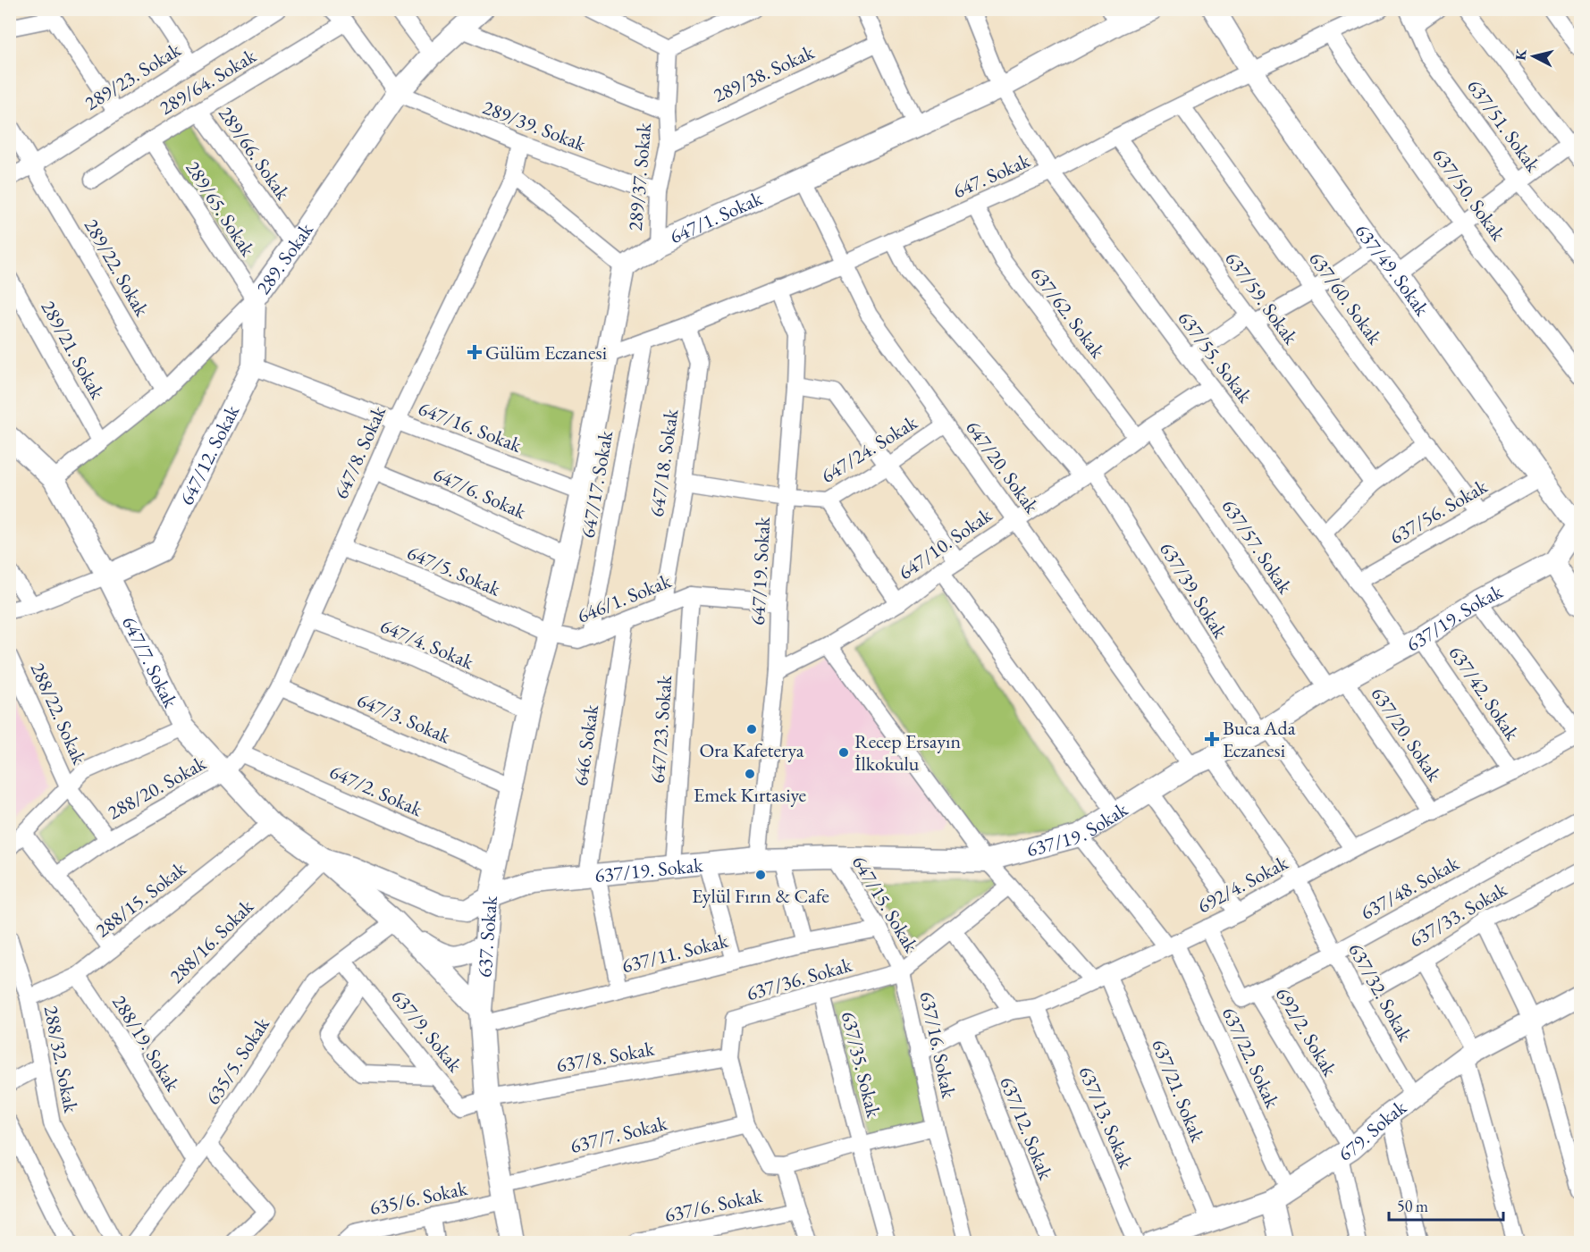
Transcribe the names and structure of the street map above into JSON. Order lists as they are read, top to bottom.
{
  "streets": {
    "street": [
      "289/38. Sokak",
      "289/23. Sokak",
      "289/64. Sokak",
      "289/39. Sokak",
      "637/51. Sokak",
      "289/66. Sokak",
      "647. Sokak",
      "289/37. Sokak",
      "637/50. Sokak",
      "289/65. Sokak",
      "647/1. Sokak",
      "289. Sokak",
      "289/22. Sokak",
      "637/49. Sokak",
      "637/59. Sokak",
      "637/60. Sokak",
      "637/62. Sokak",
      "289/21. Sokak",
      "637/55. Sokak",
      "647/16. Sokak",
      "647/24. Sokak",
      "647/8. Sokak",
      "647/12. Sokak",
      "647/18. Sokak",
      "647/20. Sokak",
      "647/17. Sokak",
      "647/6. Sokak",
      "637/56. Sokak",
      "647/10. Sokak",
      "637/57. Sokak",
      "647/5. Sokak",
      "647/19. Sokak",
      "637/39. Sokak",
      "646/1. Sokak",
      "637/19. Sokak",
      "647/4. Sokak",
      "647/7. Sokak",
      "637/42. Sokak",
      "288/22. Sokak",
      "647/3. Sokak",
      "647/23. Sokak",
      "637/20. Sokak",
      "646. Sokak",
      "288/20. Sokak",
      "647/2. Sokak",
      "692/4. Sokak",
      "637/48. Sokak",
      "288/15. Sokak",
      "647/15. Sokak",
      "637/33. Sokak",
      "637. Sokak",
      "288/16. Sokak",
      "637/11. Sokak",
      "637/36. Sokak",
      "637/32. Sokak",
      "637/9. Sokak",
      "692/2. Sokak",
      "288/19. Sokak",
      "637/16. Sokak",
      "637/8. Sokak",
      "637/22. Sokak",
      "288/32. Sokak",
      "635/5. Sokak",
      "637/35. Sokak",
      "637/21. Sokak",
      "637/13. Sokak",
      "637/12. Sokak",
      "679. Sokak",
      "637/7. Sokak",
      "635/6. Sokak",
      "637/6. Sokak"
    ]
  },
  "crossings": [
    ["289/38. Sokak", "289/37. Sokak"],
    ["289/23. Sokak", "289/22. Sokak"],
    ["289/64. Sokak", "289/66. Sokak"],
    ["289/64. Sokak", "289/65. Sokak"],
    ["289/39. Sokak", "289/37. Sokak"],
    ["289/39. Sokak", "289. Sokak"],
    ["289/39. Sokak", "647/8. Sokak"],
    ["289/66. Sokak", "289. Sokak"],
    ["647. Sokak", "637/50. Sokak"],
    ["647. Sokak", "637/49. Sokak"],
    ["647. Sokak", "637/59. Sokak"],
    ["647. Sokak", "637/60. Sokak"],
    ["647. Sokak", "637/62. Sokak"],
    ["647. Sokak", "637/55. Sokak"],
    ["647. Sokak", "647/18. Sokak"],
    ["647. Sokak", "647/20. Sokak"],
    ["647. Sokak", "647/17. Sokak"],
    ["647. Sokak", "647/19. Sokak"],
    ["647. Sokak", "637/39. Sokak"],
    ["289/37. Sokak", "647/1. Sokak"],
    ["289/65. Sokak", "289. Sokak"],
    ["289/65. Sokak", "647/12. Sokak"],
    ["647/1. Sokak", "637/55. Sokak"],
    ["647/1. Sokak", "647/20. Sokak"],
    ["289. Sokak", "289/22. Sokak"],
    ["289. Sokak", "289/21. Sokak"],
    ["289. Sokak", "647/12. Sokak"],
    ["289. Sokak", "647/7. Sokak"],
    ["637/49. Sokak", "637/56. Sokak"],
    ["637/49. Sokak", "637/19. Sokak"],
    ["637/60. Sokak", "637/56. Sokak"],
    ["637/62. Sokak", "647/10. Sokak"],
    ["637/55. Sokak", "637/56. Sokak"],
    ["637/55. Sokak", "647/10. Sokak"],
    ["637/55. Sokak", "637/19. Sokak"],
    ["637/55. Sokak", "637/42. Sokak"],
    ["647/16. Sokak", "647/8. Sokak"],
    ["647/16. Sokak", "647/12. Sokak"],
    ["647/24. Sokak", "647/18. Sokak"],
    ["647/24. Sokak", "647/20. Sokak"],
    ["647/24. Sokak", "647/19. Sokak"],
    ["647/8. Sokak", "647/6. Sokak"],
    ["647/8. Sokak", "647/5. Sokak"],
    ["647/8. Sokak", "647/4. Sokak"],
    ["647/8. Sokak", "647/7. Sokak"],
    ["647/8. Sokak", "647/3. Sokak"],
    ["647/8. Sokak", "288/20. Sokak"],
    ["647/8. Sokak", "647/2. Sokak"],
    ["647/12. Sokak", "647/7. Sokak"],
    ["647/18. Sokak", "646/1. Sokak"],
    ["647/20. Sokak", "647/10. Sokak"],
    ["647/20. Sokak", "637/19. Sokak"],
    ["647/17. Sokak", "646/1. Sokak"],
    ["647/10. Sokak", "637/57. Sokak"],
    ["647/10. Sokak", "647/19. Sokak"],
    ["647/10. Sokak", "637/39. Sokak"],
    ["647/10. Sokak", "637/21. Sokak"],
    ["637/57. Sokak", "637/19. Sokak"],
    ["637/57. Sokak", "637/20. Sokak"],
    ["647/5. Sokak", "646/1. Sokak"],
    ["647/5. Sokak", "637. Sokak"],
    ["647/19. Sokak", "646/1. Sokak"],
    ["647/19. Sokak", "637/19. Sokak"],
    ["637/39. Sokak", "637/19. Sokak"],
    ["637/39. Sokak", "692/4. Sokak"],
    ["646/1. Sokak", "647/23. Sokak"],
    ["646/1. Sokak", "646. Sokak"],
    ["646/1. Sokak", "637. Sokak"],
    ["637/19. Sokak", "647/7. Sokak"],
    ["637/19. Sokak", "637/42. Sokak"],
    ["637/19. Sokak", "647/23. Sokak"],
    ["637/19. Sokak", "637/20. Sokak"],
    ["637/19. Sokak", "646. Sokak"],
    ["637/19. Sokak", "647/15. Sokak"],
    ["637/19. Sokak", "637. Sokak"],
    ["637/19. Sokak", "637/32. Sokak"],
    ["637/19. Sokak", "637/22. Sokak"],
    ["637/19. Sokak", "637/21. Sokak"],
    ["647/4. Sokak", "637. Sokak"],
    ["647/7. Sokak", "288/20. Sokak"],
    ["647/7. Sokak", "288/15. Sokak"],
    ["647/7. Sokak", "637. Sokak"],
    ["647/7. Sokak", "288/16. Sokak"],
    ["647/7. Sokak", "637/11. Sokak"],
    ["647/7. Sokak", "635/5. Sokak"],
    ["637/42. Sokak", "692/4. Sokak"],
    ["288/22. Sokak", "288/20. Sokak"],
    ["647/3. Sokak", "637. Sokak"],
    ["637/20. Sokak", "692/4. Sokak"],
    ["646. Sokak", "637/11. Sokak"],
    ["647/2. Sokak", "637. Sokak"],
    ["692/4. Sokak", "637/32. Sokak"],
    ["692/4. Sokak", "692/2. Sokak"],
    ["692/4. Sokak", "637/16. Sokak"],
    ["692/4. Sokak", "637/22. Sokak"],
    ["692/4. Sokak", "637/21. Sokak"],
    ["692/4. Sokak", "637/13. Sokak"],
    ["692/4. Sokak", "637/12. Sokak"],
    ["637/48. Sokak", "637/32. Sokak"],
    ["637/48. Sokak", "692/2. Sokak"],
    ["288/15. Sokak", "288/19. Sokak"],
    ["288/15. Sokak", "288/32. Sokak"],
    ["647/15. Sokak", "637/11. Sokak"],
    ["647/15. Sokak", "637/36. Sokak"],
    ["647/15. Sokak", "637/16. Sokak"],
    ["637/33. Sokak", "637/32. Sokak"],
    ["637. Sokak", "637/11. Sokak"],
    ["637. Sokak", "637/9. Sokak"],
    ["637. Sokak", "637/8. Sokak"],
    ["637. Sokak", "637/7. Sokak"],
    ["637. Sokak", "635/6. Sokak"],
    ["288/16. Sokak", "288/19. Sokak"],
    ["637/36. Sokak", "637/16. Sokak"],
    ["637/36. Sokak", "637/8. Sokak"],
    ["637/36. Sokak", "637/35. Sokak"],
    ["637/36. Sokak", "637/7. Sokak"],
    ["637/32. Sokak", "679. Sokak"],
    ["637/9. Sokak", "637/8. Sokak"],
    ["637/9. Sokak", "635/5. Sokak"],
    ["692/2. Sokak", "679. Sokak"],
    ["288/19. Sokak", "635/5. Sokak"],
    ["637/16. Sokak", "637/35. Sokak"],
    ["637/22. Sokak", "679. Sokak"],
    ["637/21. Sokak", "679. Sokak"],
    ["637/7. Sokak", "635/6. Sokak"]
  ],
  "places": {
    "health": ["Gülüm Eczanesi", "Buca Ada Eczanesi"],
    "other": [
      "Ora Kafeterya",
      "Recep Ersayın İlkokulu",
      "Emek Kırtasiye",
      "Eylül Fırın & Cafe"
    ]
  },
  "scale_bar": "50 m",
  "north": "left"
}
